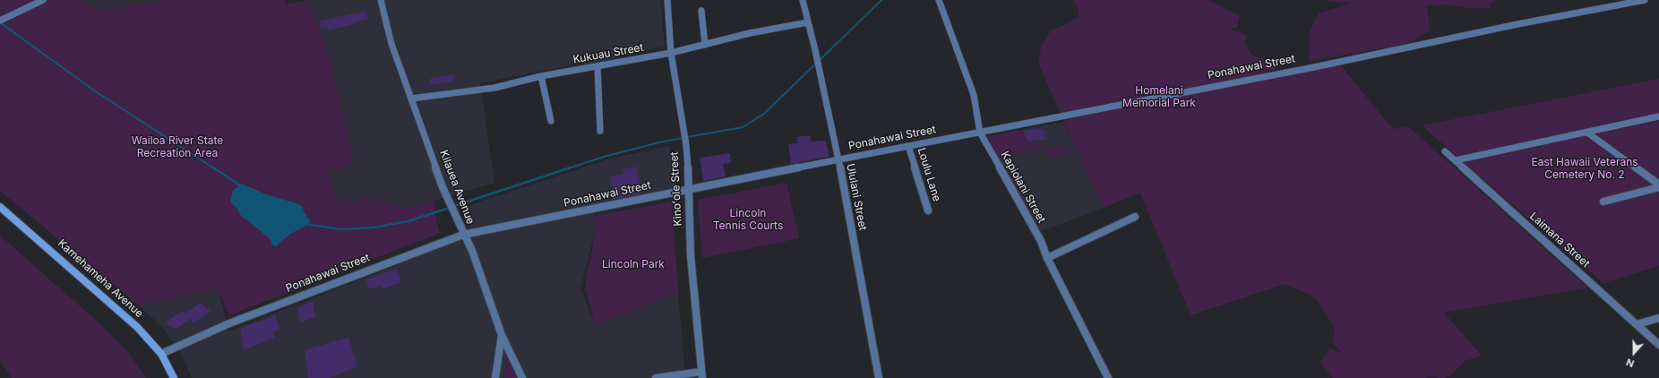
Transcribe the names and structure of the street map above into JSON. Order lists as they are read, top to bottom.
{
  "streets": {
    "main road": ["Kamehameha Avenue"],
    "street": [
      "Kukuau Street",
      "Ponahawai Street",
      "Loulu Lane",
      "Kilauea Avenue",
      "Kapiolani Street",
      "Kinoʻole Street",
      "Ululani Street",
      "Laimana Street"
    ]
  },
  "crossings": [
    ["Kukuau Street", "Kilauea Avenue"],
    ["Kukuau Street", "Kinoʻole Street"],
    ["Kukuau Street", "Ululani Street"],
    ["Ponahawai Street", "Loulu Lane"],
    ["Ponahawai Street", "Kilauea Avenue"],
    ["Ponahawai Street", "Kapiolani Street"],
    ["Ponahawai Street", "Kinoʻole Street"],
    ["Ponahawai Street", "Ululani Street"],
    ["Ponahawai Street", "Kamehameha Avenue"]
  ],
  "parks": [
    "Homelani Memorial Park",
    "Wailoa River State Recreation Area",
    "East Hawaii Veterans Cemetery No. 2",
    "Lincoln Tennis Courts",
    "Lincoln Park"
  ],
  "north": "bottom"
}
